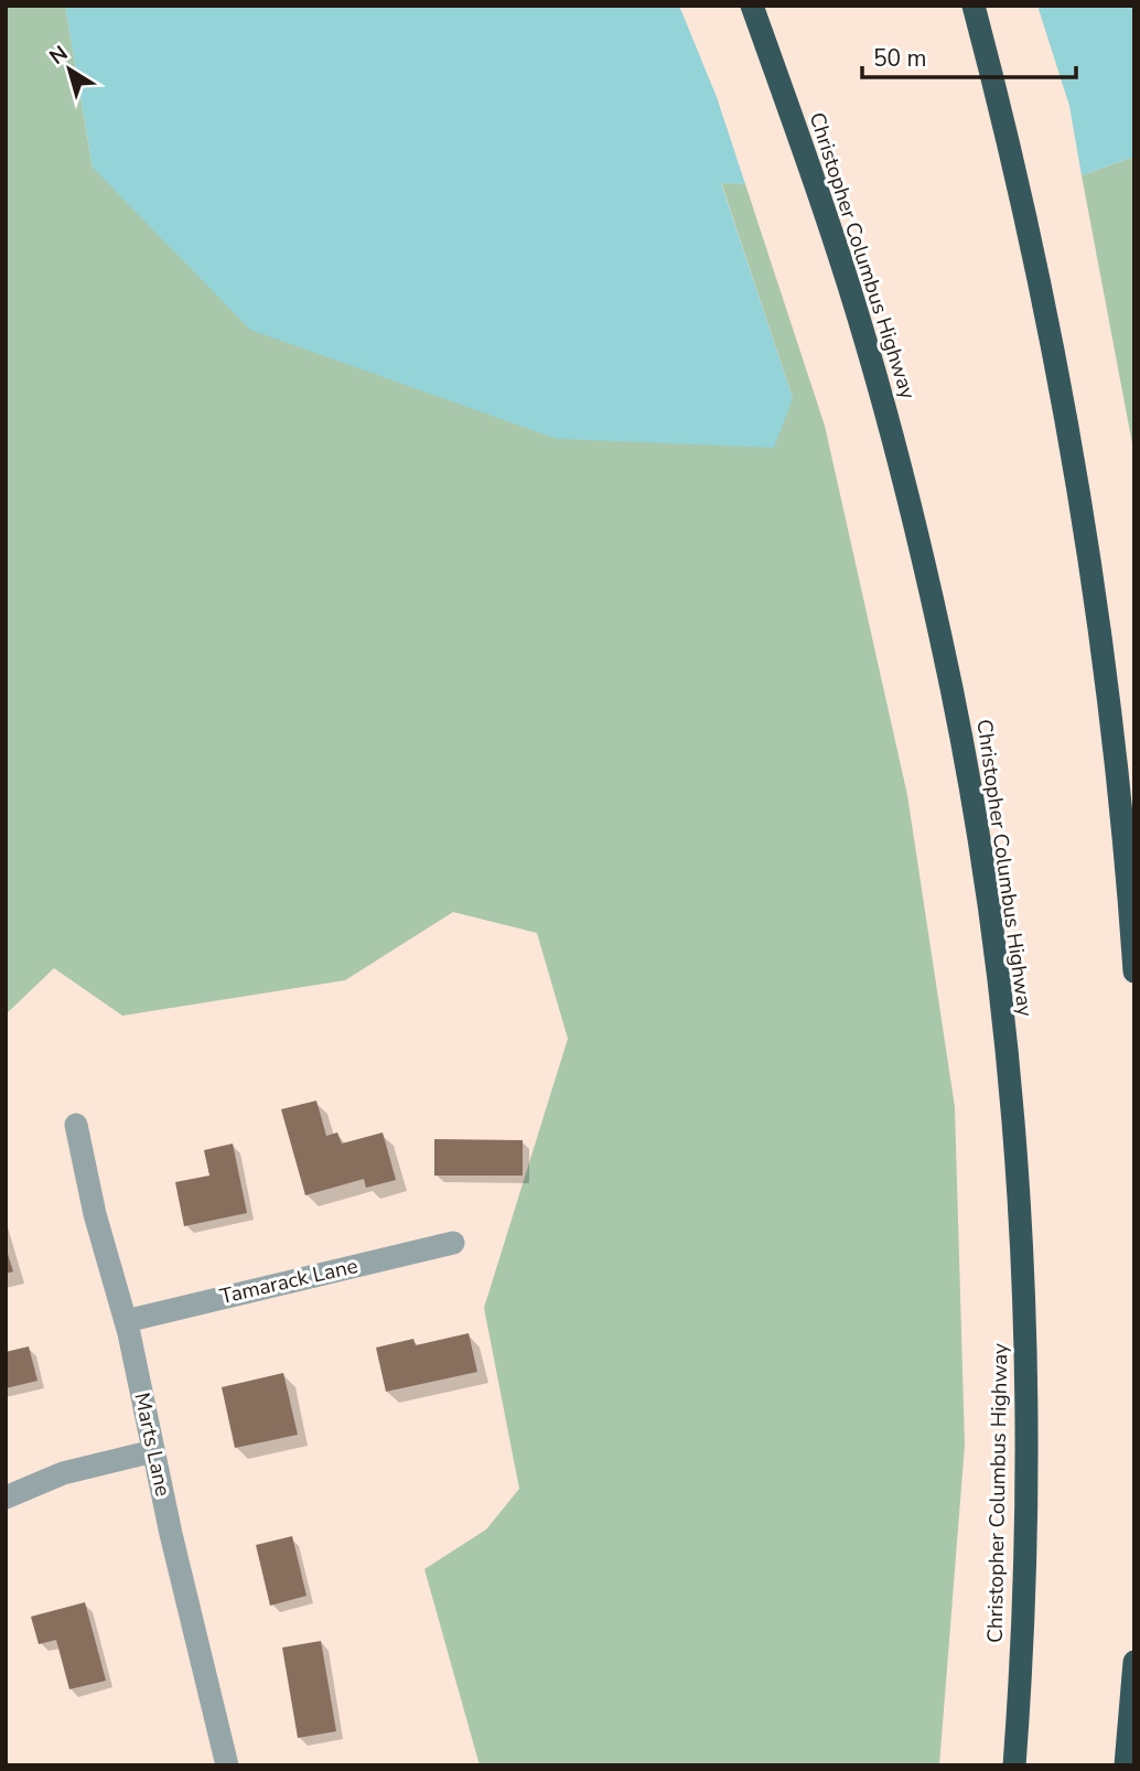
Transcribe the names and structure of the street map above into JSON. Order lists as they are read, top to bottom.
{
  "streets": {
    "highway": ["Christopher Columbus Highway"],
    "street": ["Tamarack Lane", "Marts Lane"]
  },
  "crossings": [
    ["Tamarack Lane", "Marts Lane"]
  ],
  "scale_bar": "50 m",
  "north": "top left"
}
